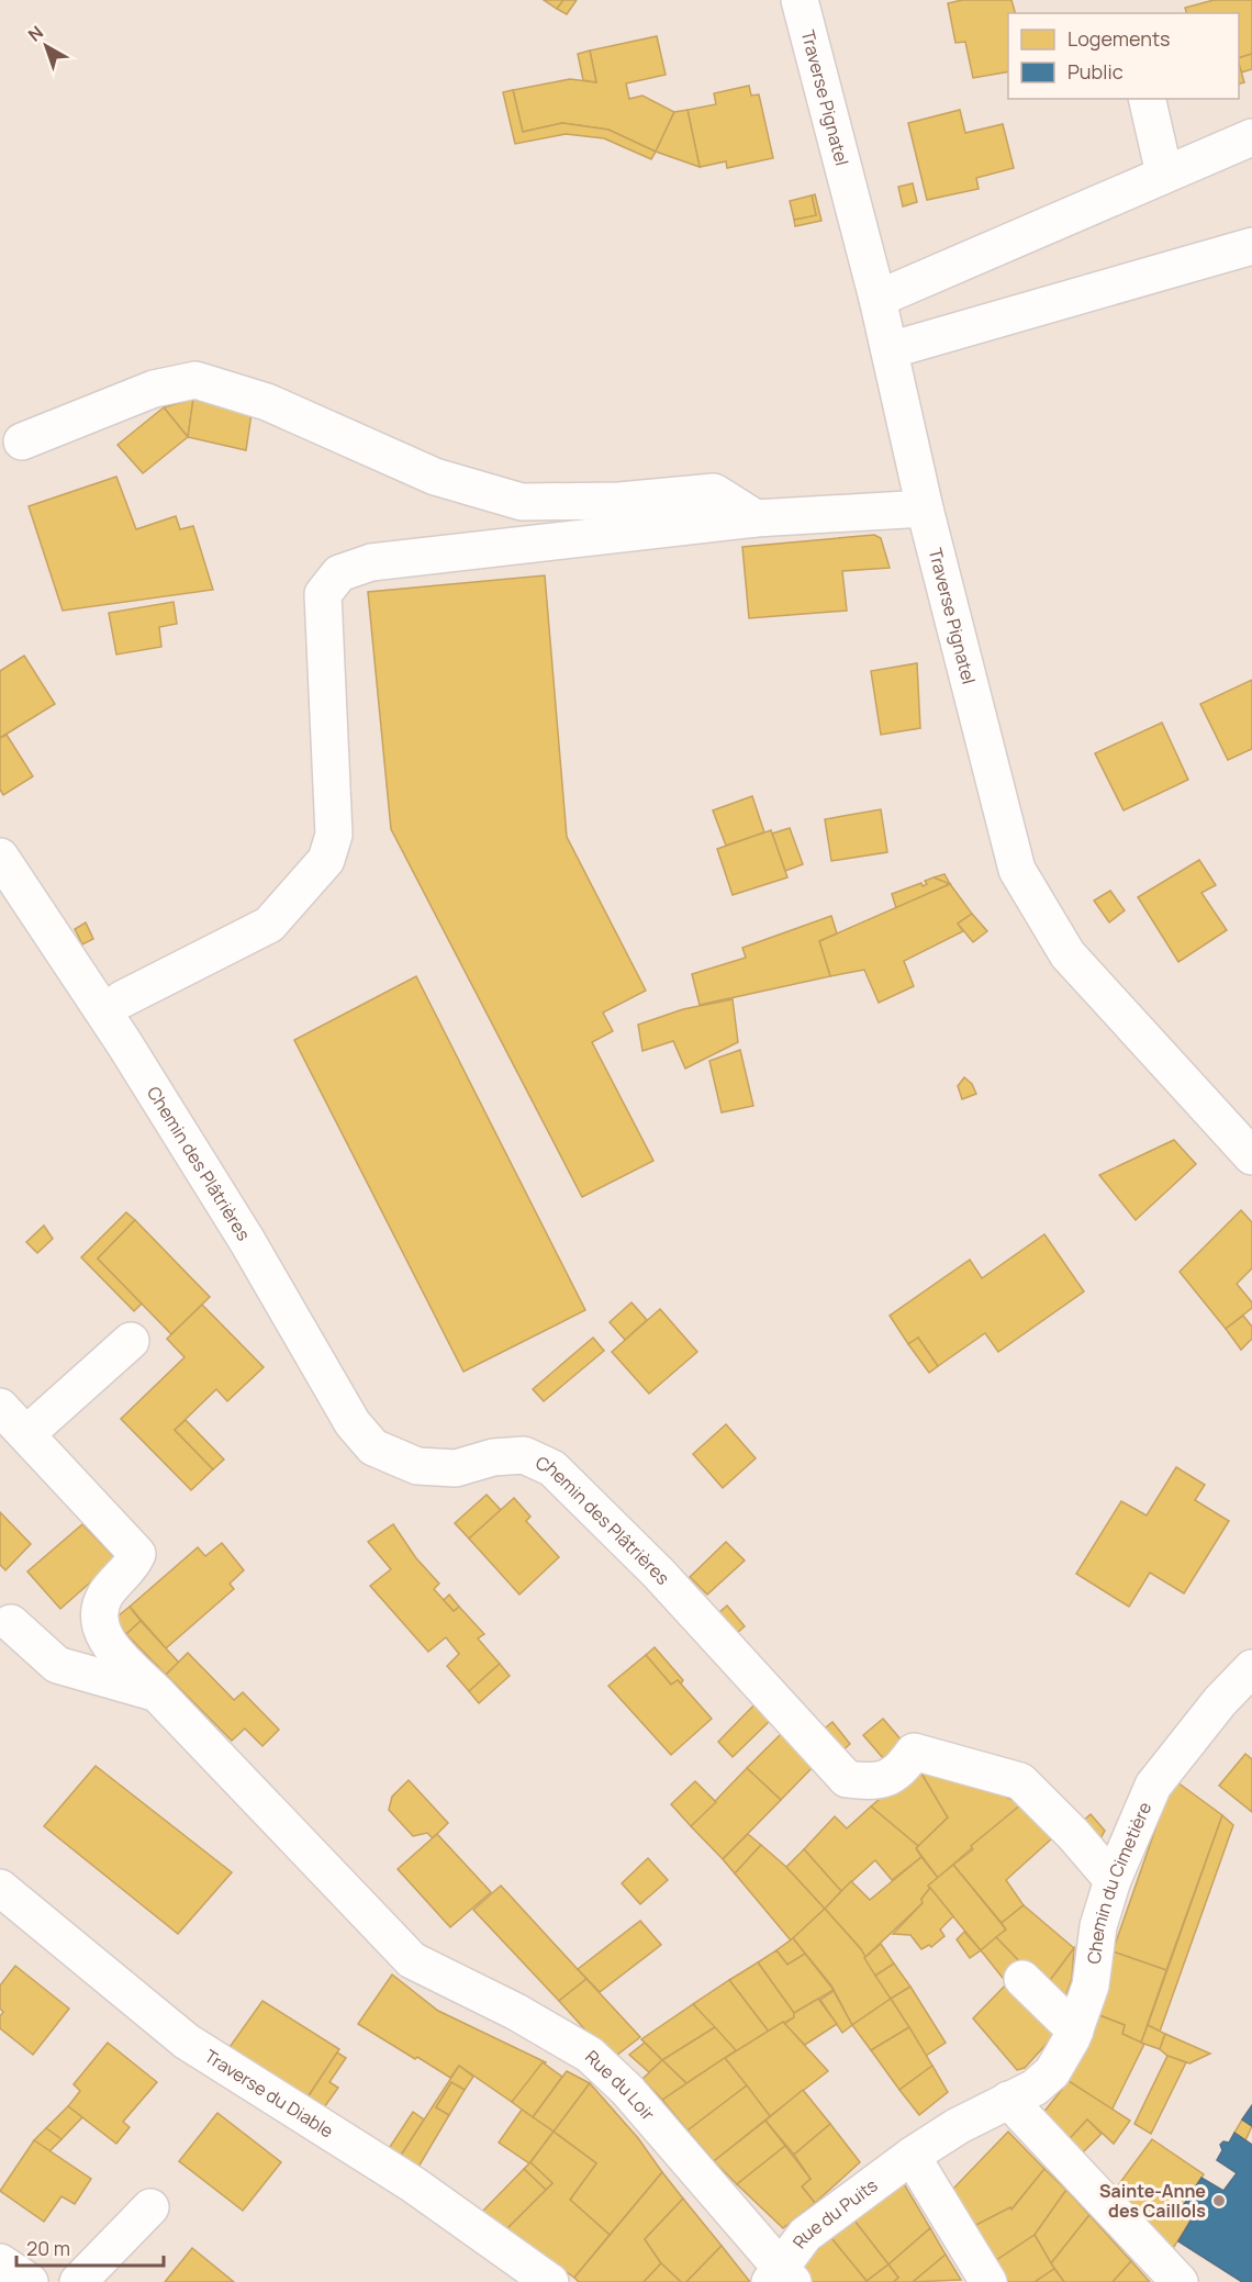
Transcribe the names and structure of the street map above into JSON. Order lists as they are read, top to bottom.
{
  "streets": {
    "street": [
      "Traverse Pignatel",
      "Chemin des Plâtrières",
      "Chemin du Cimetière",
      "Rue du Loir",
      "Traverse du Diable",
      "Rue du Puits"
    ]
  },
  "crossings": [
    ["Chemin des Plâtrières", "Chemin du Cimetière"],
    ["Chemin du Cimetière", "Rue du Puits"],
    ["Rue du Loir", "Rue du Puits"]
  ],
  "places": ["Sainte-Anne des Caillols"],
  "legend": ["Logements", "Public"],
  "scale_bar": "20 m",
  "north": "top left"
}
